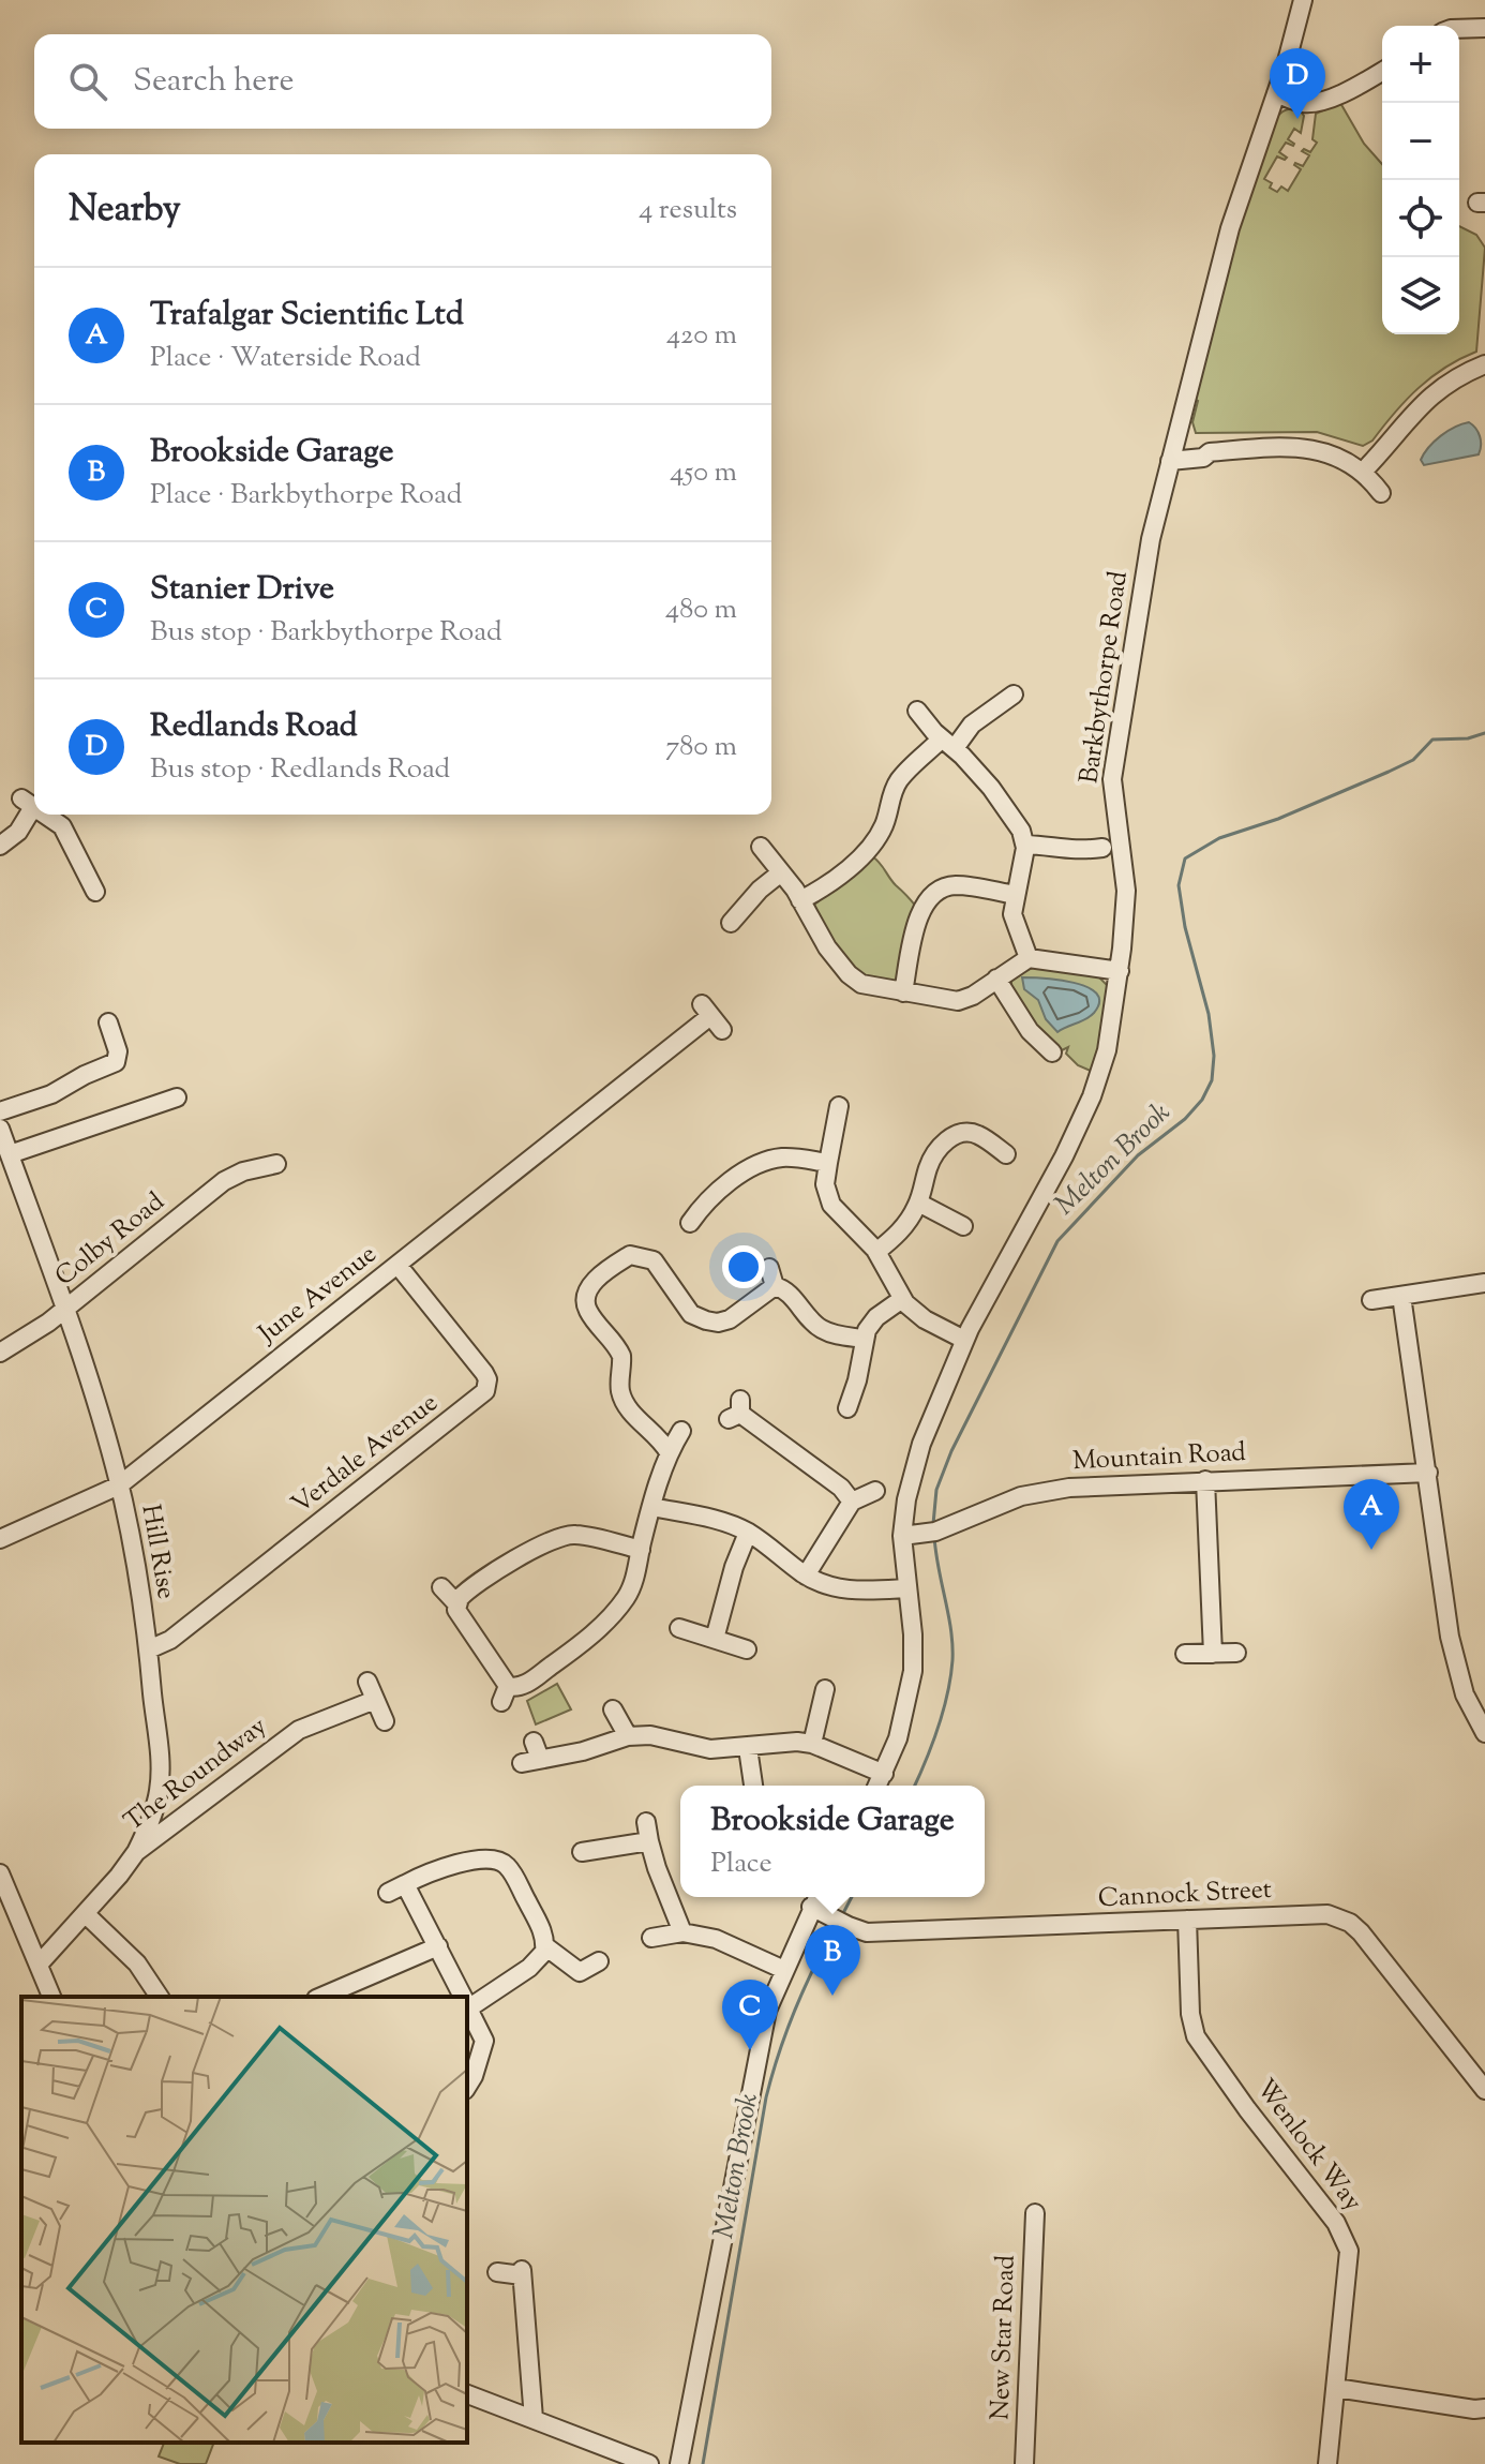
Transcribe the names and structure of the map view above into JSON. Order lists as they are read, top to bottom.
{
  "streets": {
    "street": [
      "Barkbythorpe Road",
      "Colby Road",
      "June Avenue",
      "Verdale Avenue",
      "Mountain Road",
      "Hill Rise",
      "The Roundway",
      "Cannock Street",
      "Wenlock Way",
      "New Star Road"
    ]
  },
  "crossings": [
    ["Barkbythorpe Road", "Mountain Road"],
    ["Colby Road", "Hill Rise"],
    ["June Avenue", "Verdale Avenue"],
    ["June Avenue", "Hill Rise"],
    ["Verdale Avenue", "Hill Rise"],
    ["Hill Rise", "The Roundway"],
    ["Cannock Street", "Wenlock Way"]
  ],
  "water": ["Melton Brook"],
  "page": {
    "map_buttons": ["+", "−"],
    "search": "Search here",
    "pins": [
      "D",
      "A",
      "B",
      "C"
    ],
    "heading": ["Nearby", "4 results"],
    "list": [
      {
        "mark": "A",
        "name": "Trafalgar Scientific Ltd",
        "note": "Place · Waterside Road",
        "value": "420 m"
      },
      {
        "mark": "B",
        "name": "Brookside Garage",
        "note": "Place · Barkbythorpe Road",
        "value": "450 m"
      },
      {
        "mark": "C",
        "name": "Stanier Drive",
        "note": "Bus stop · Barkbythorpe Road",
        "value": "480 m"
      },
      {
        "mark": "D",
        "name": "Redlands Road",
        "note": "Bus stop · Redlands Road",
        "value": "780 m"
      }
    ],
    "popup": ["Brookside Garage", "Place"]
  }
}
